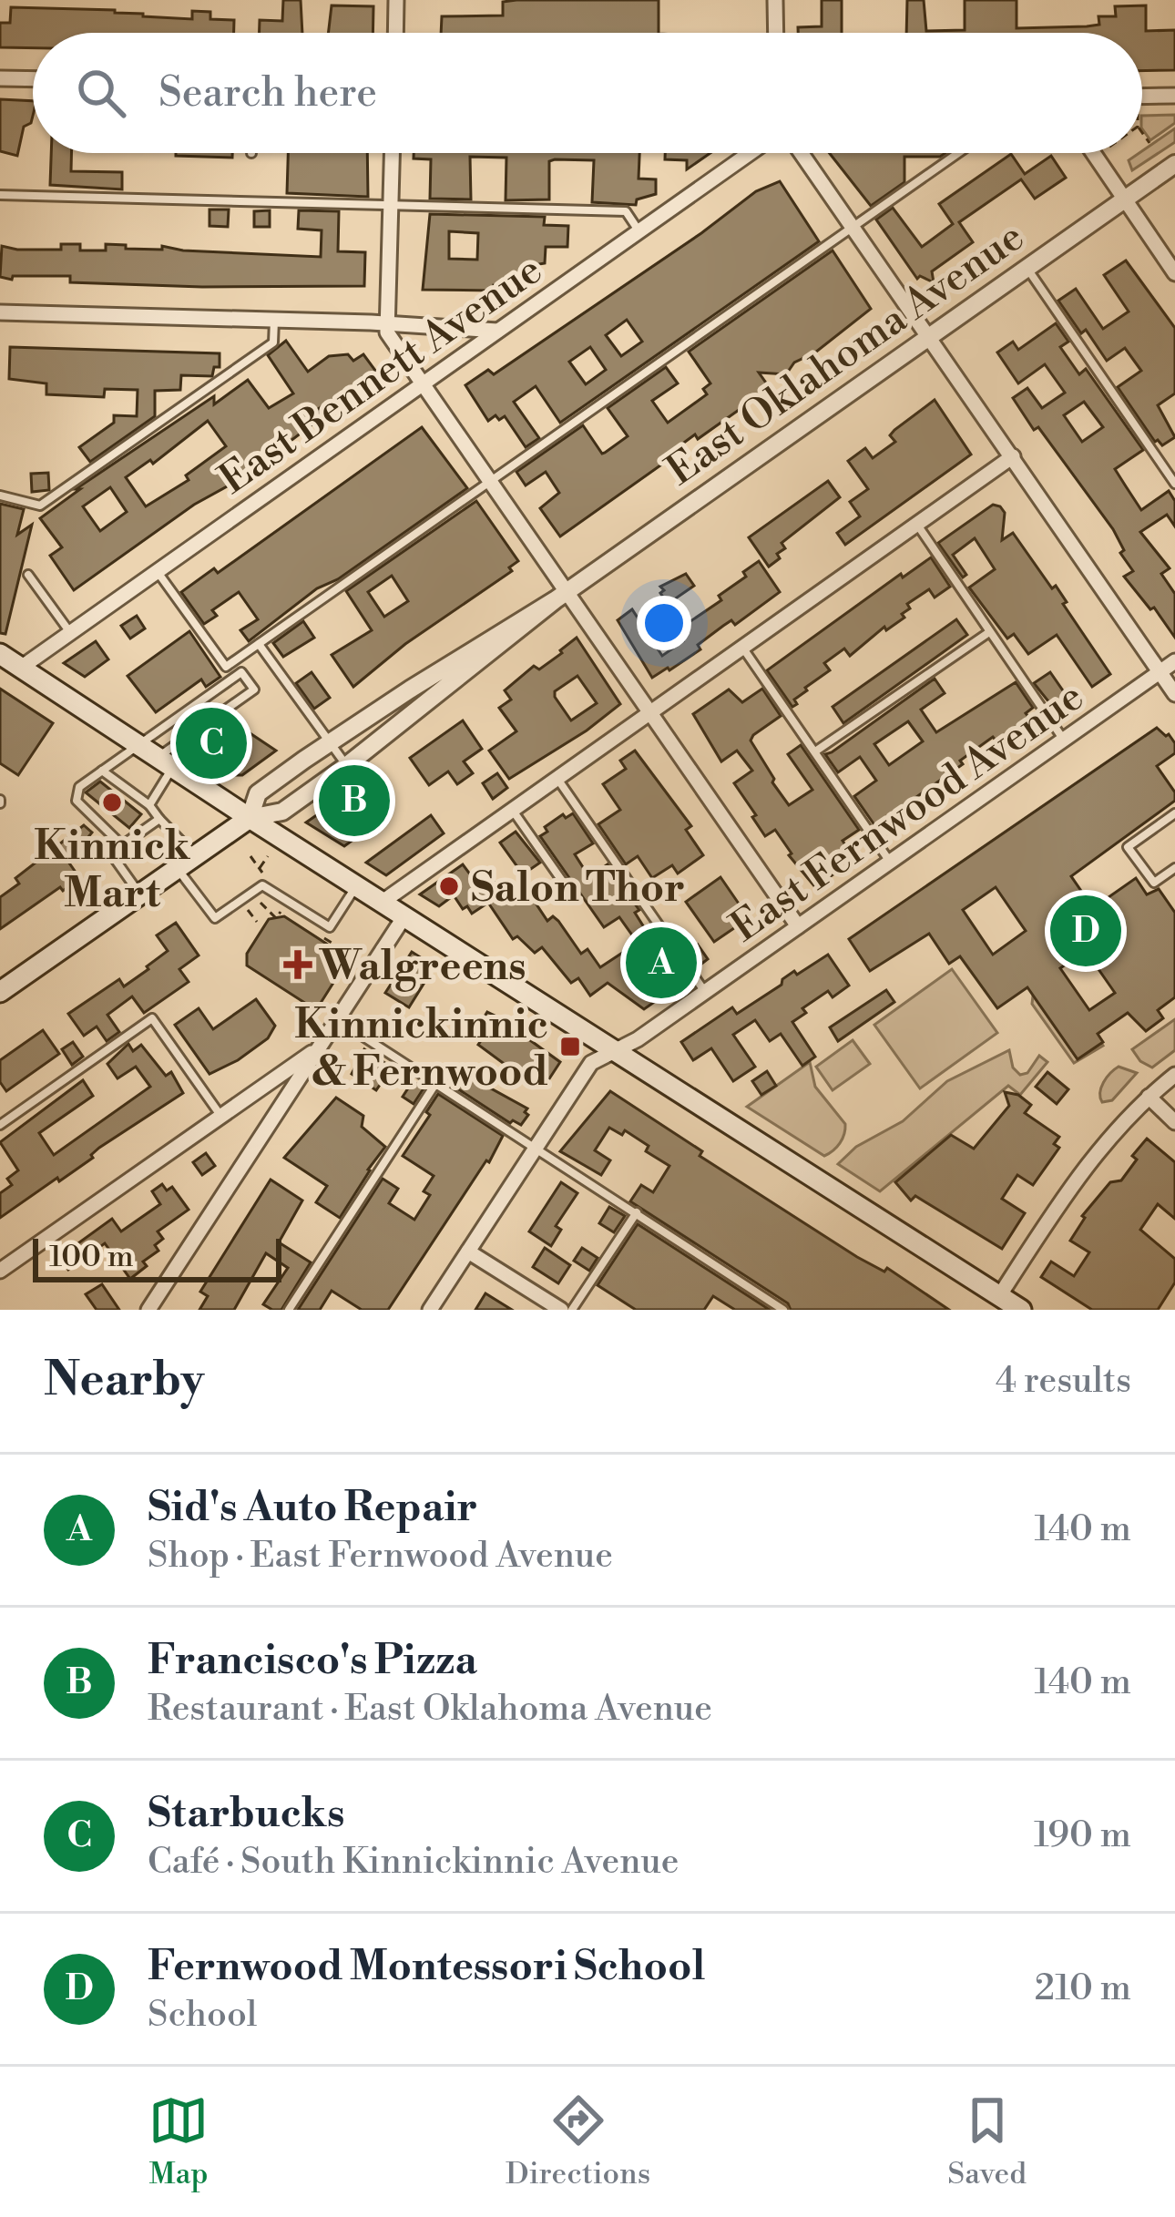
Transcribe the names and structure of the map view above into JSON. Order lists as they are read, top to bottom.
{
  "streets": {
    "main road": ["East Oklahoma Avenue"],
    "street": ["East Bennett Avenue", "East Fernwood Avenue"]
  },
  "places": {
    "other": ["Kinnick Mart", "Salon Thor"],
    "health": ["Walgreens"],
    "transit": ["Kinnickinnic & Fernwood"]
  },
  "scale_bar": "100 m",
  "page": {
    "search": "Search here",
    "pins": [
      "C",
      "B",
      "D",
      "A"
    ],
    "scale": "100 m",
    "heading": ["Nearby", "4 results"],
    "list": [
      {
        "mark": "A",
        "name": "Sid's Auto Repair",
        "note": "Shop · East Fernwood Avenue",
        "value": "140 m"
      },
      {
        "mark": "B",
        "name": "Francisco's Pizza",
        "note": "Restaurant · East Oklahoma Avenue",
        "value": "140 m"
      },
      {
        "mark": "C",
        "name": "Starbucks",
        "note": "Café · South Kinnickinnic Avenue",
        "value": "190 m"
      },
      {
        "mark": "D",
        "name": "Fernwood Montessori School",
        "note": "School",
        "value": "210 m"
      }
    ],
    "nav": ["Map", "Directions", "Saved"]
  }
}
